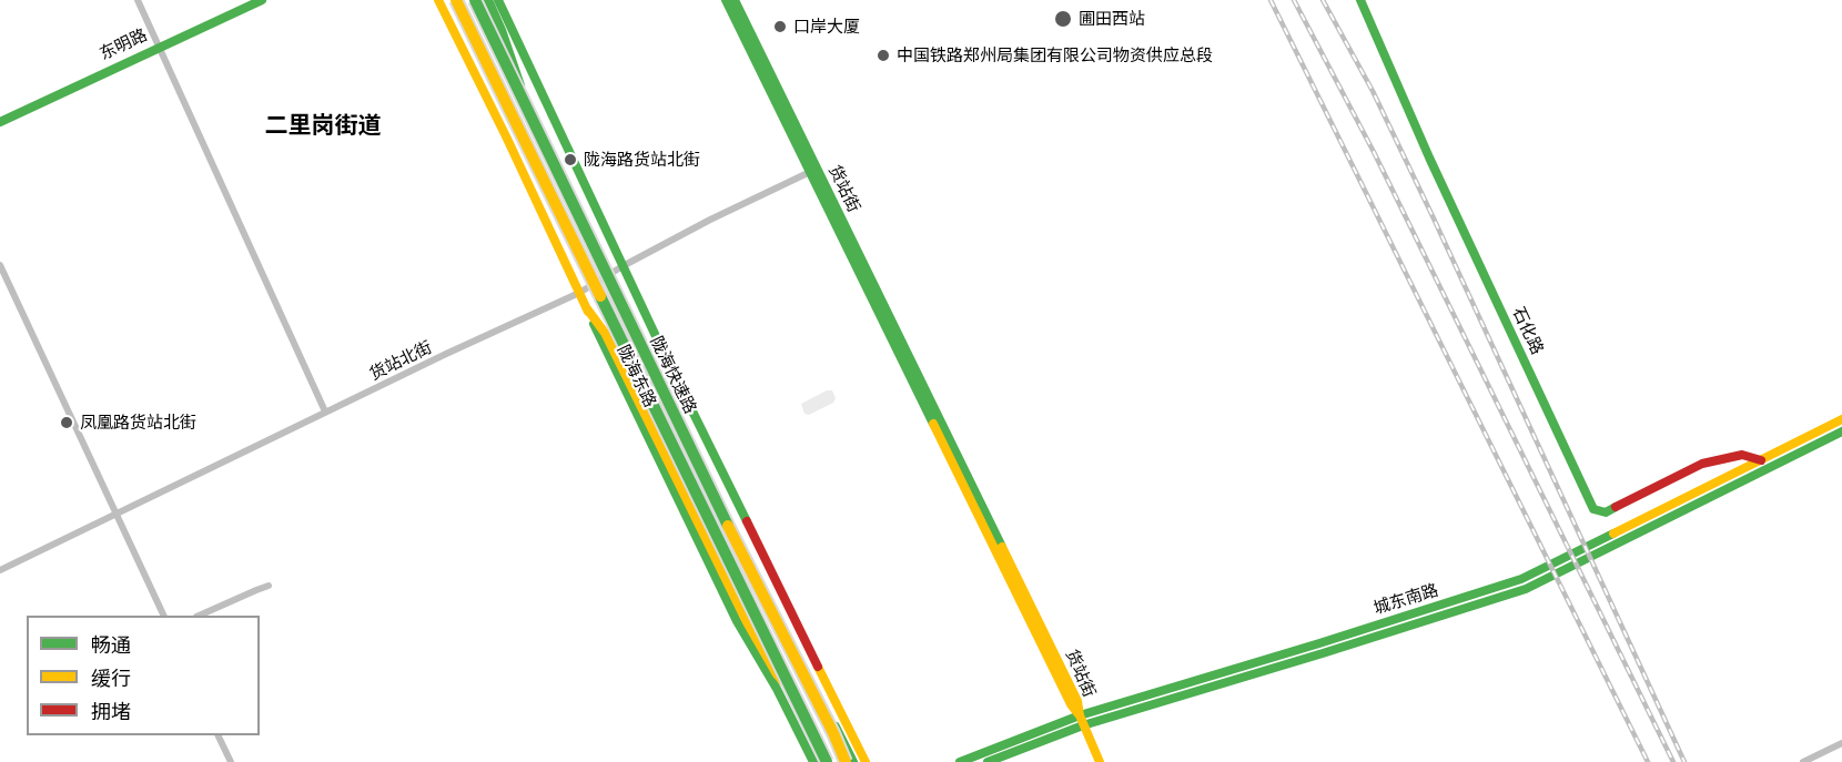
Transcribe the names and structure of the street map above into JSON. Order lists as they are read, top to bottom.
{
  "streets": {
    "main road": [
      "东明路",
      "货站街",
      "石化路",
      "陇海快速路",
      "陇海东路",
      "城东南路"
    ],
    "street": ["货站北街"]
  },
  "crossings": [
    ["货站街", "货站北街"],
    ["货站街", "城东南路"],
    ["石化路", "城东南路"],
    ["货站北街", "陇海东路"]
  ],
  "districts": ["二里岗街道"],
  "places": [
    "圃田西站",
    "口岸大厦",
    "中国铁路郑州局集团有限公司物资供应总段",
    "陇海路货站北街",
    "凤凰路货站北街"
  ],
  "legend": ["畅通", "缓行", "拥堵"]
}
